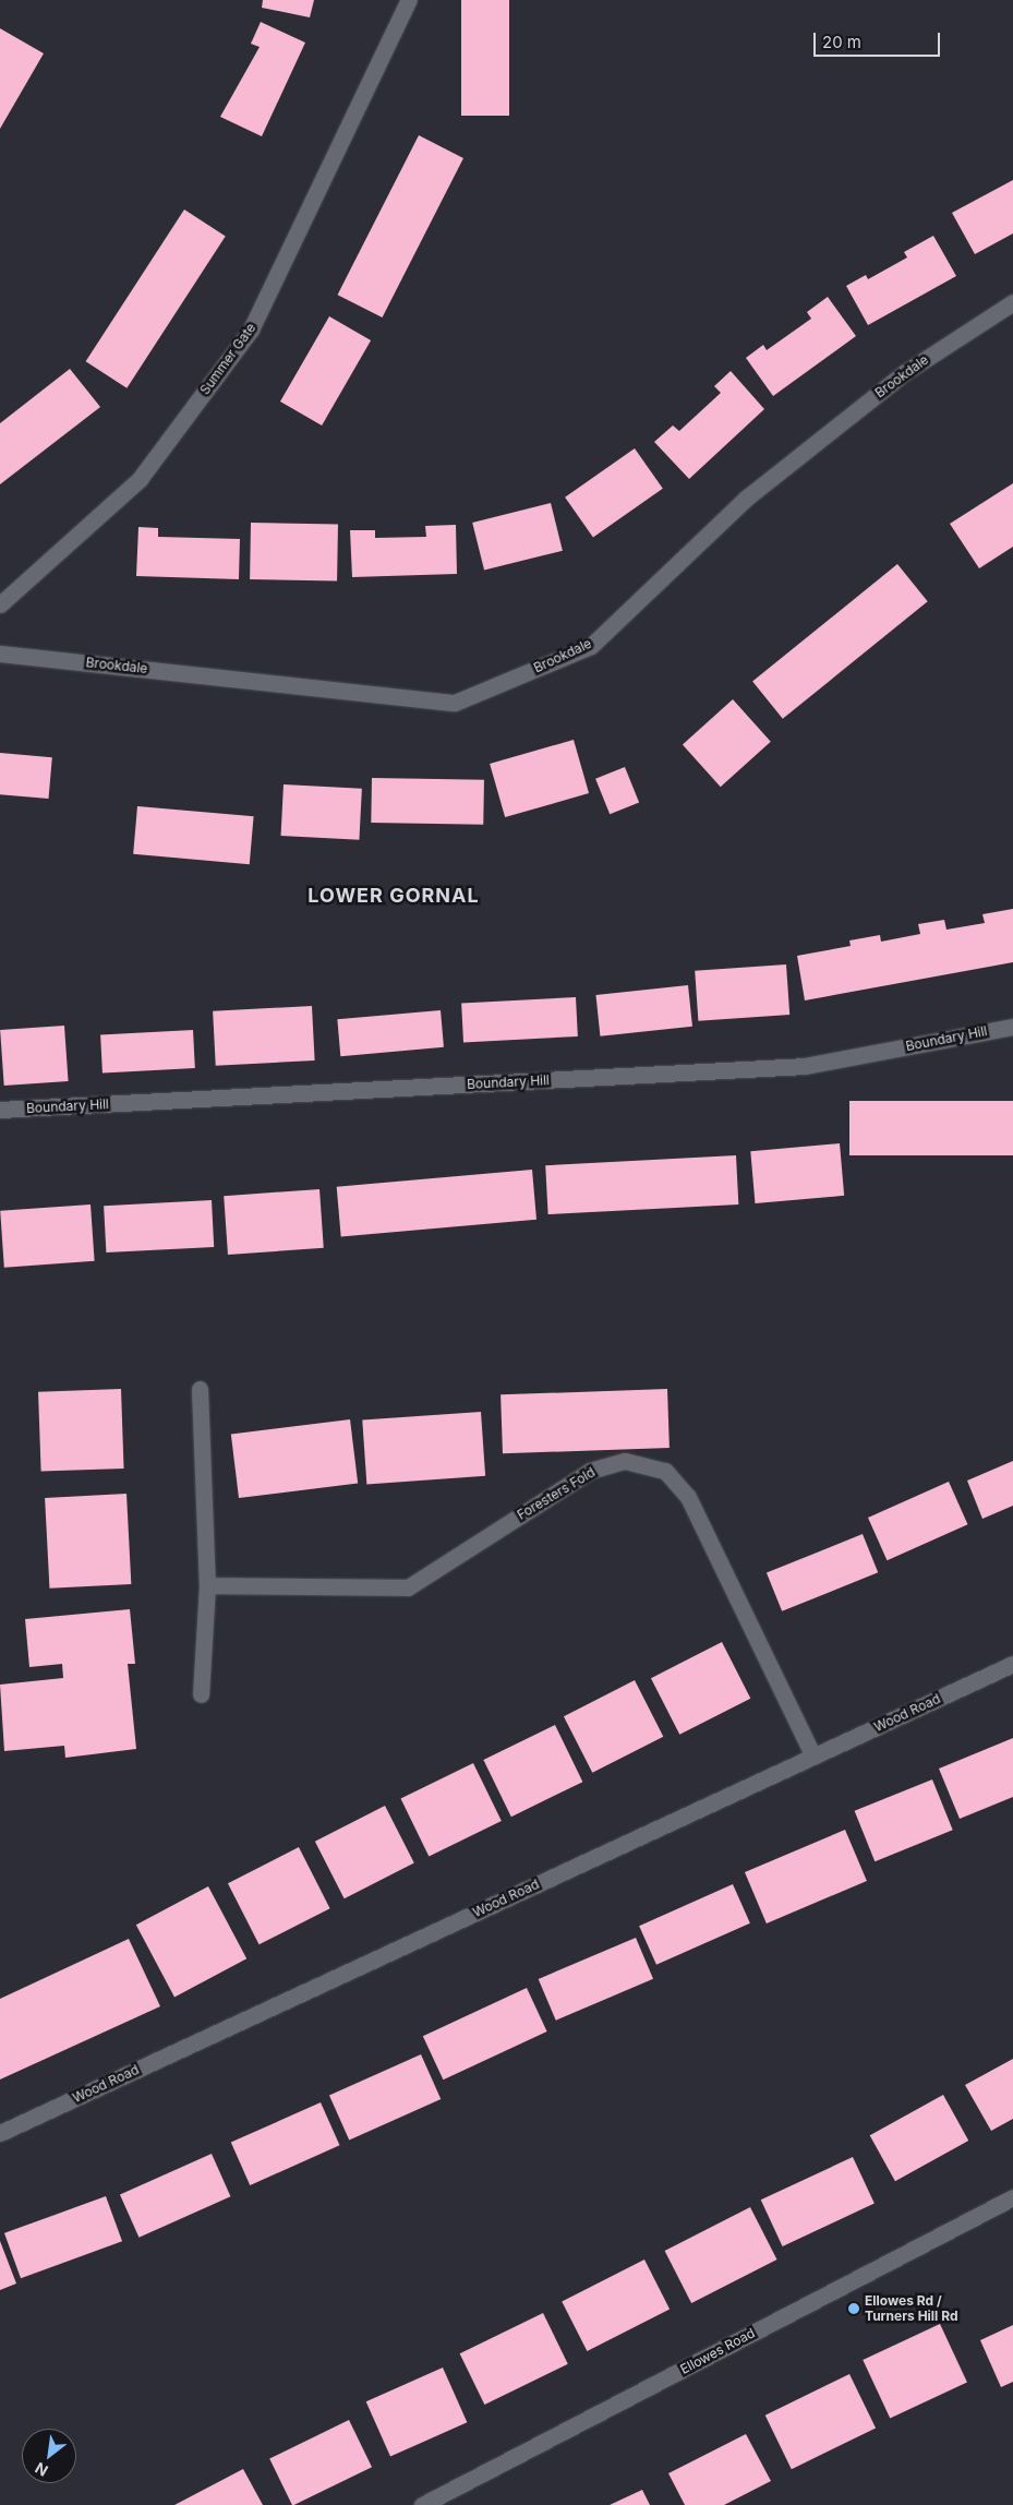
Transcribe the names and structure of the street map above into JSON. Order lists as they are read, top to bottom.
{
  "streets": {
    "street": [
      "Summer Gate",
      "Brookdale",
      "Boundary Hill",
      "Foresters Fold",
      "Wood Road",
      "Ellowes Road"
    ]
  },
  "crossings": [
    ["Foresters Fold", "Wood Road"]
  ],
  "districts": ["LOWER GORNAL"],
  "places": ["Ellowes Rd / Turners Hill Rd"],
  "scale_bar": "20 m",
  "north": "bottom left"
}
